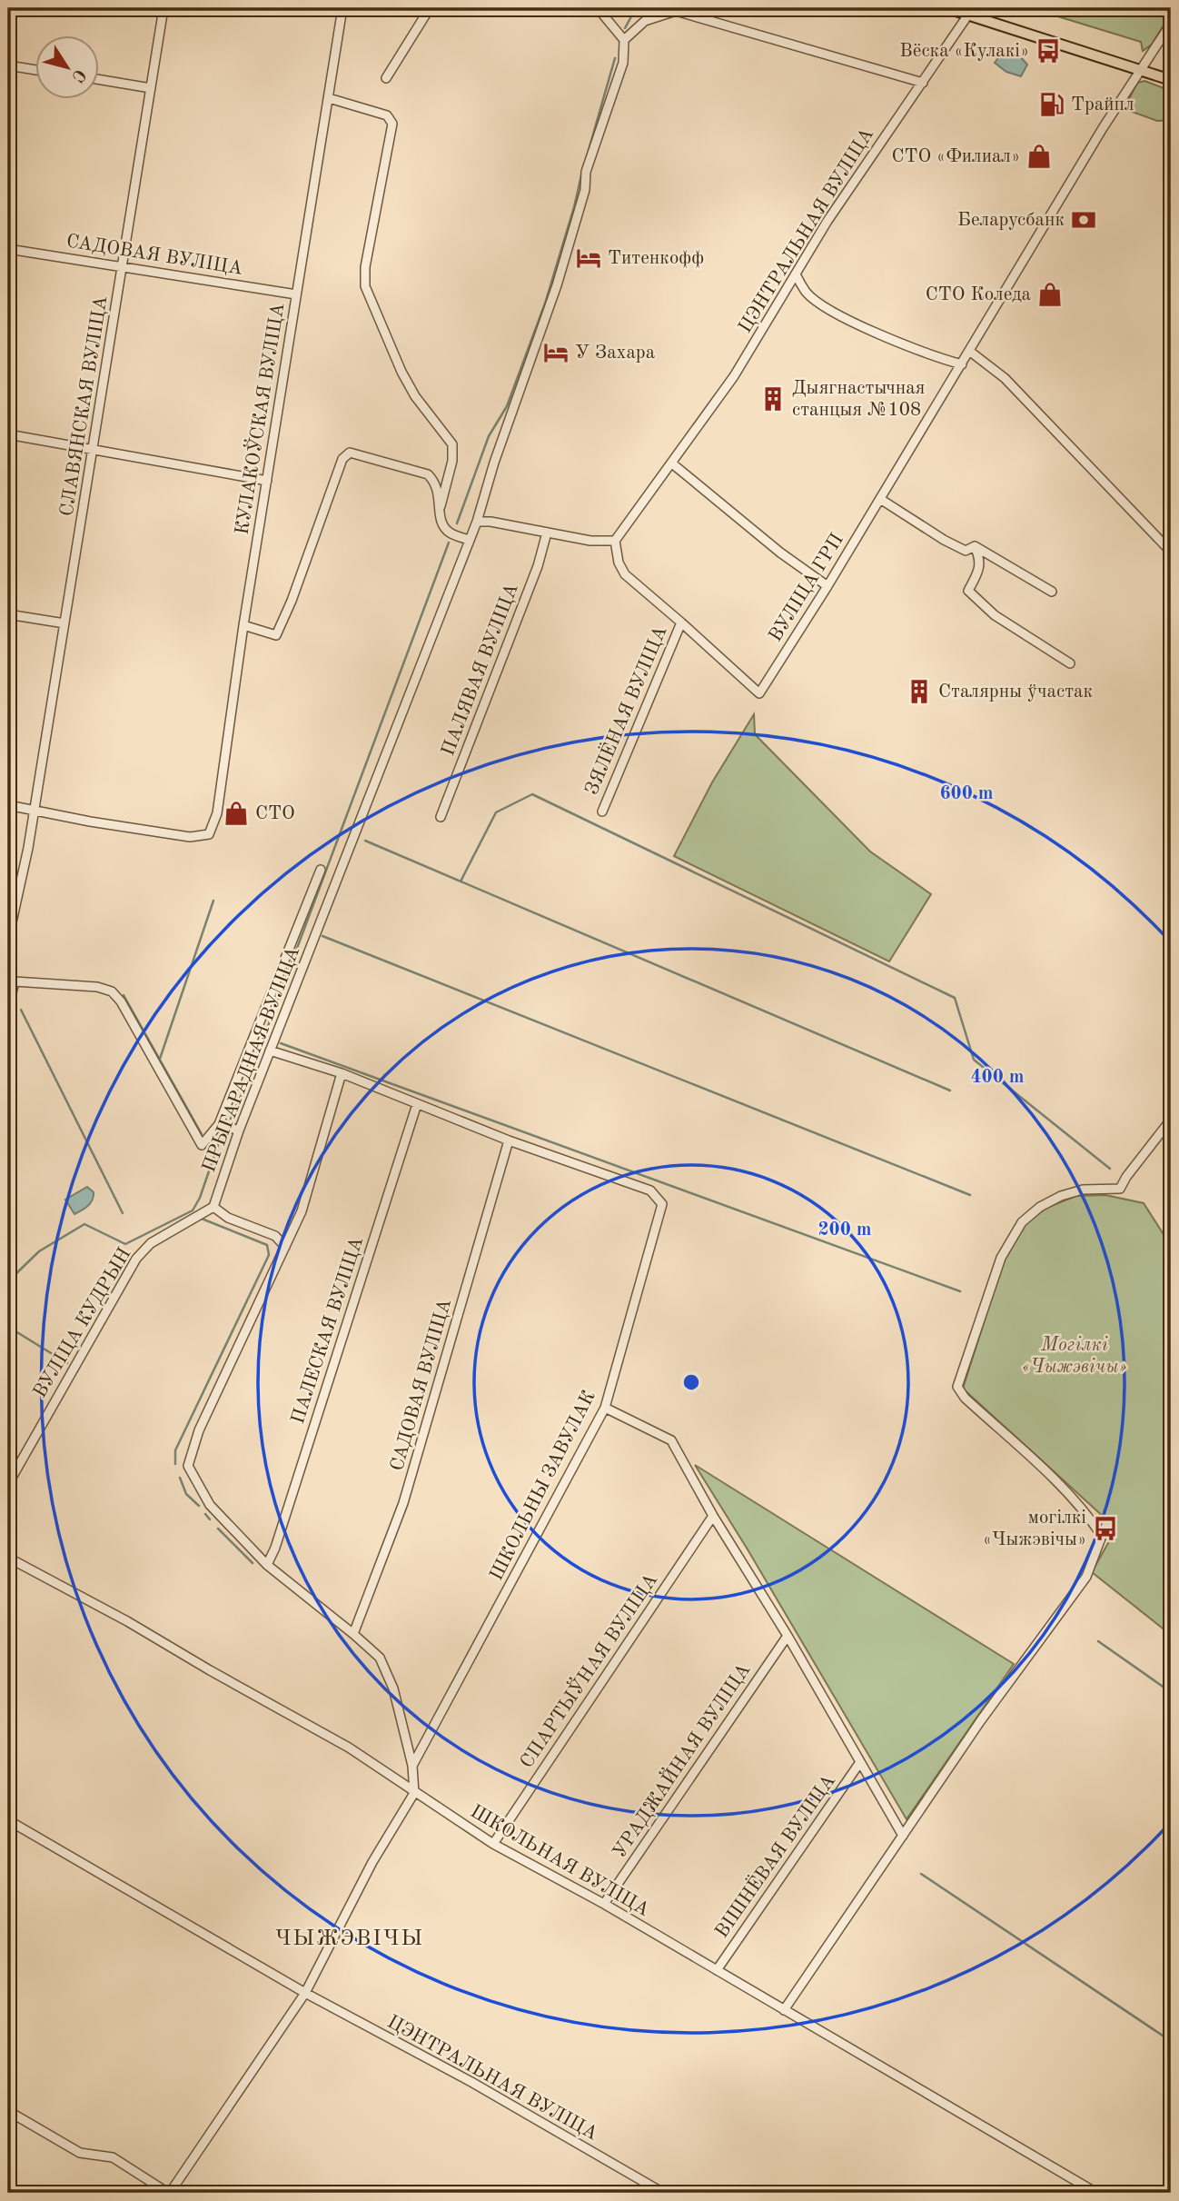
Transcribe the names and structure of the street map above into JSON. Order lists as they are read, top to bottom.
{
  "streets": {
    "street": [
      "ЦЭНТРАЛЬНАЯ ВУЛІЦА",
      "САДОВАЯ ВУЛІЦА",
      "СЛАВЯНСКАЯ ВУЛІЦА",
      "КУЛАКОЎСКАЯ ВУЛІЦА",
      "ВУЛІЦА ГРП",
      "ПАЛЯВАЯ ВУЛІЦА",
      "ЗЯЛЁНАЯ ВУЛІЦА",
      "ПРЫГАРАДНАЯ ВУЛІЦА",
      "ВУЛІЦА КУДРЫН",
      "ПАЛЕСКАЯ ВУЛІЦА",
      "ШКОЛЬНЫ ЗАВУЛАК",
      "СПАРТЫЎНАЯ ВУЛІЦА",
      "УРАДЖАЙНАЯ ВУЛІЦА",
      "ВІШНЁВАЯ ВУЛІЦА",
      "ШКОЛЬНАЯ ВУЛІЦА"
    ]
  },
  "crossings": [
    ["САДОВАЯ ВУЛІЦА", "СЛАВЯНСКАЯ ВУЛІЦА"],
    ["САДОВАЯ ВУЛІЦА", "КУЛАКОЎСКАЯ ВУЛІЦА"],
    ["САДОВАЯ ВУЛІЦА", "ШКОЛЬНЫ ЗАВУЛАК"],
    ["СЛАВЯНСКАЯ ВУЛІЦА", "КУЛАКОЎСКАЯ ВУЛІЦА"],
    ["ВУЛІЦА ГРП", "ЗЯЛЁНАЯ ВУЛІЦА"],
    ["ПРЫГАРАДНАЯ ВУЛІЦА", "ВУЛІЦА КУДРЫН"],
    ["СПАРТЫЎНАЯ ВУЛІЦА", "ШКОЛЬНАЯ ВУЛІЦА"],
    ["УРАДЖАЙНАЯ ВУЛІЦА", "ШКОЛЬНАЯ ВУЛІЦА"],
    ["ВІШНЁВАЯ ВУЛІЦА", "ШКОЛЬНАЯ ВУЛІЦА"]
  ],
  "districts": ["ЧЫЖЭВІЧЫ"],
  "parks": ["Могілкі «Чыжэвічы»"],
  "places": {
    "bus stop": ["Вёска «Кулакі»", "могілкі «Чыжэвічы»"],
    "fuel station": ["Трайпл"],
    "shop": ["СТО «Филиал»", "СТО Коледа", "СТО"],
    "bank": ["Беларусбанк"],
    "hotel": ["Титенкофф", "У Захара"],
    "building": ["Дыягнастычная станцыя №108", "Сталярны ўчастак"]
  },
  "north": "bottom right",
  "rings": ["600 m", "400 m", "200 m"]
}
